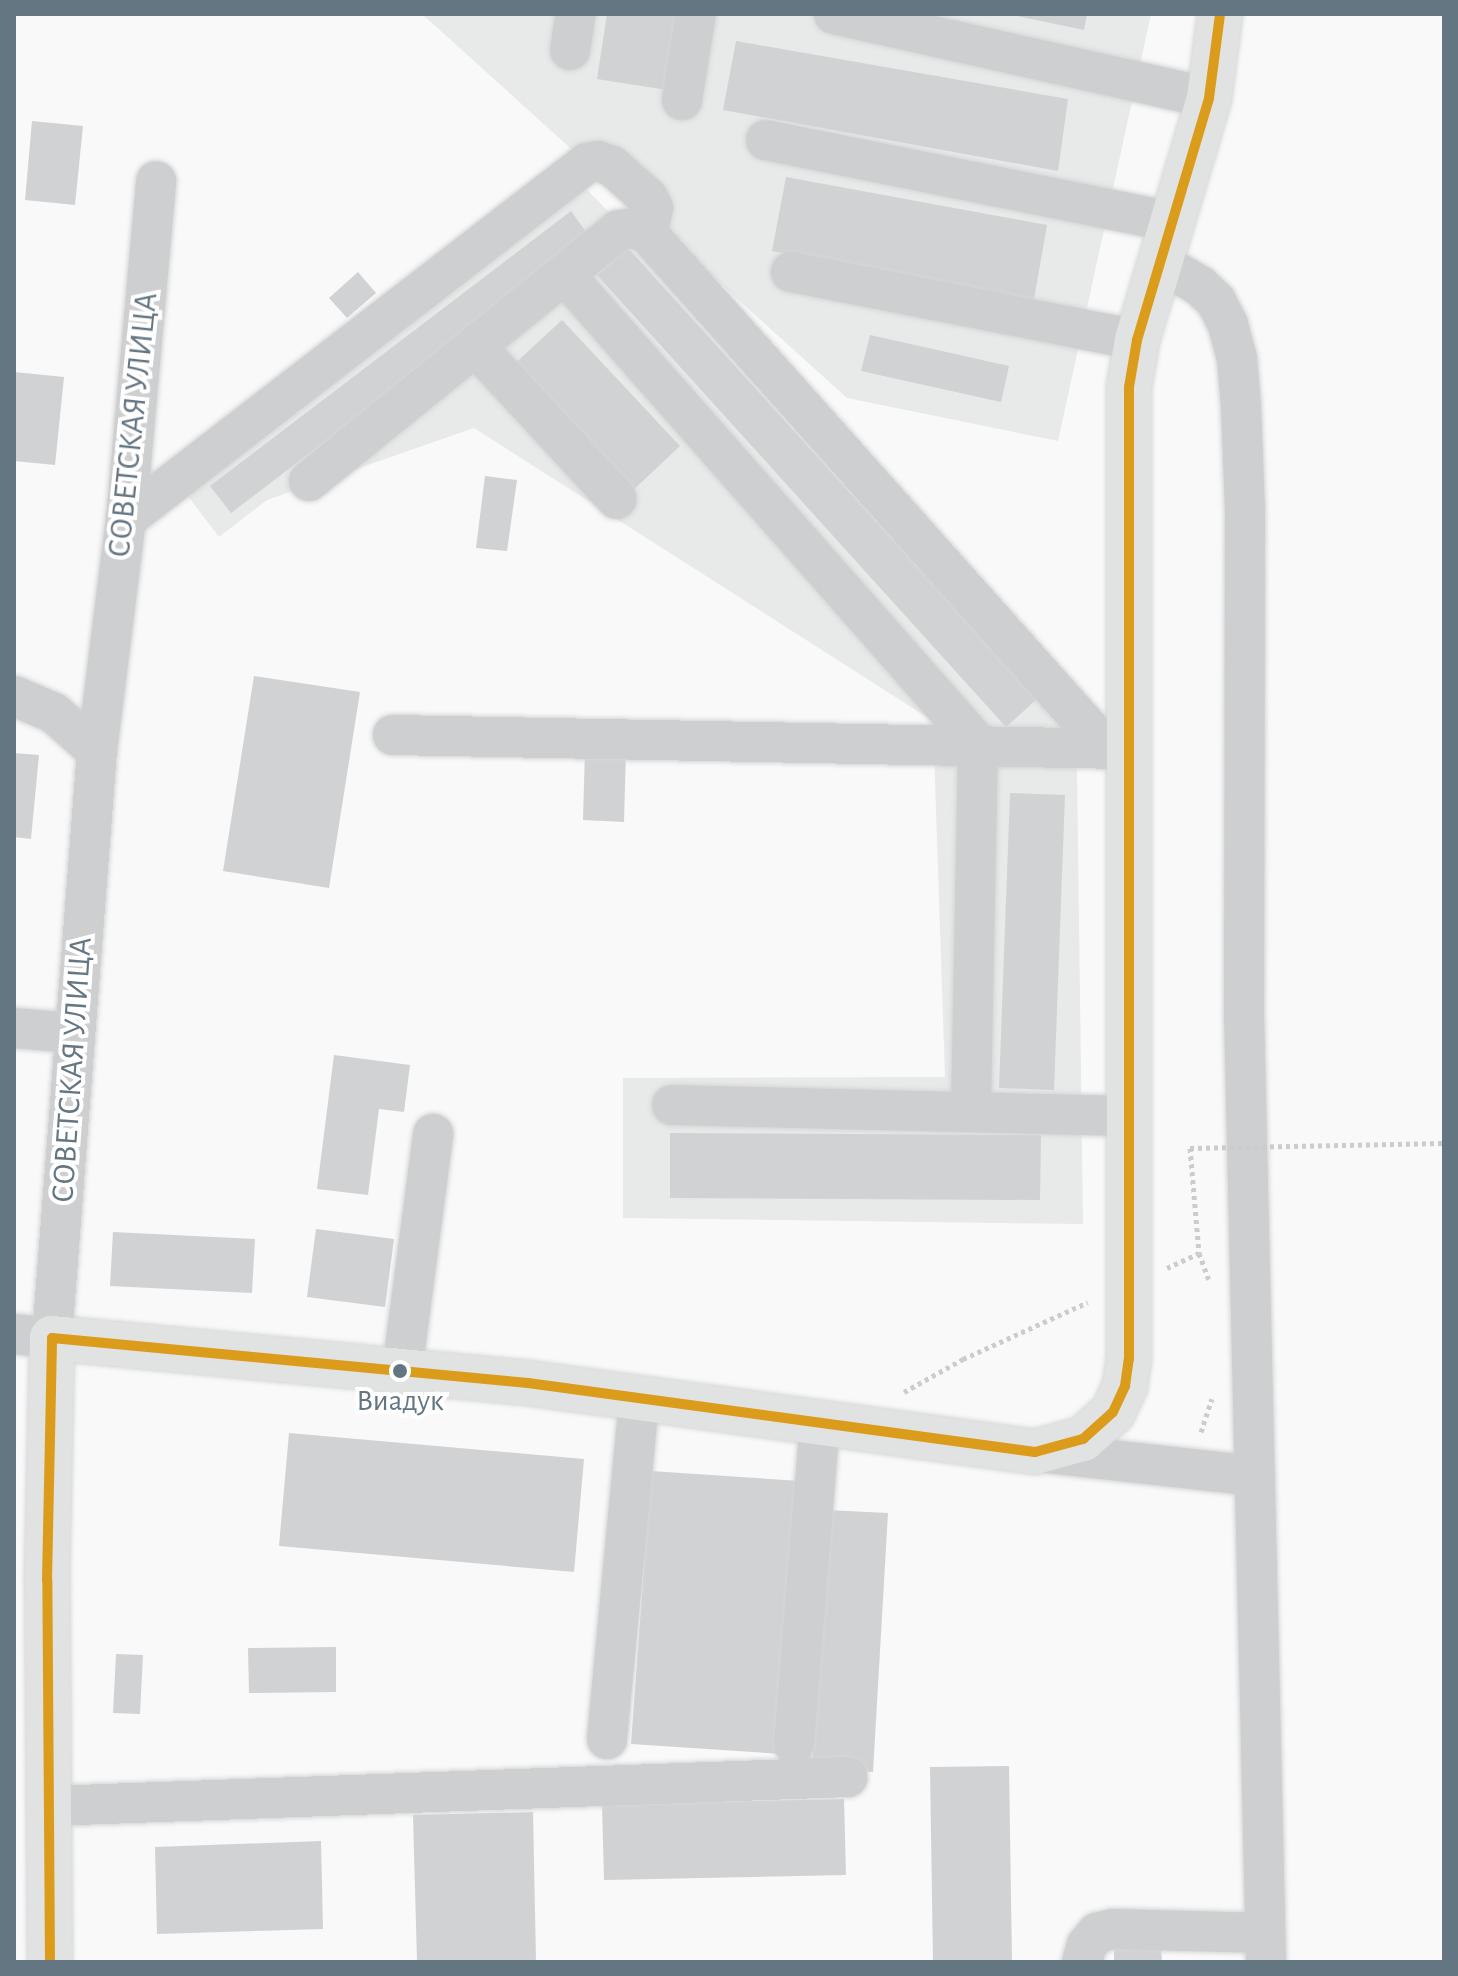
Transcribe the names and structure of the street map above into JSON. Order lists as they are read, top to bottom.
{
  "streets": {
    "main road": ["СОВЕТСКАЯ УЛИЦА"]
  },
  "places": ["Виадук"]
}
